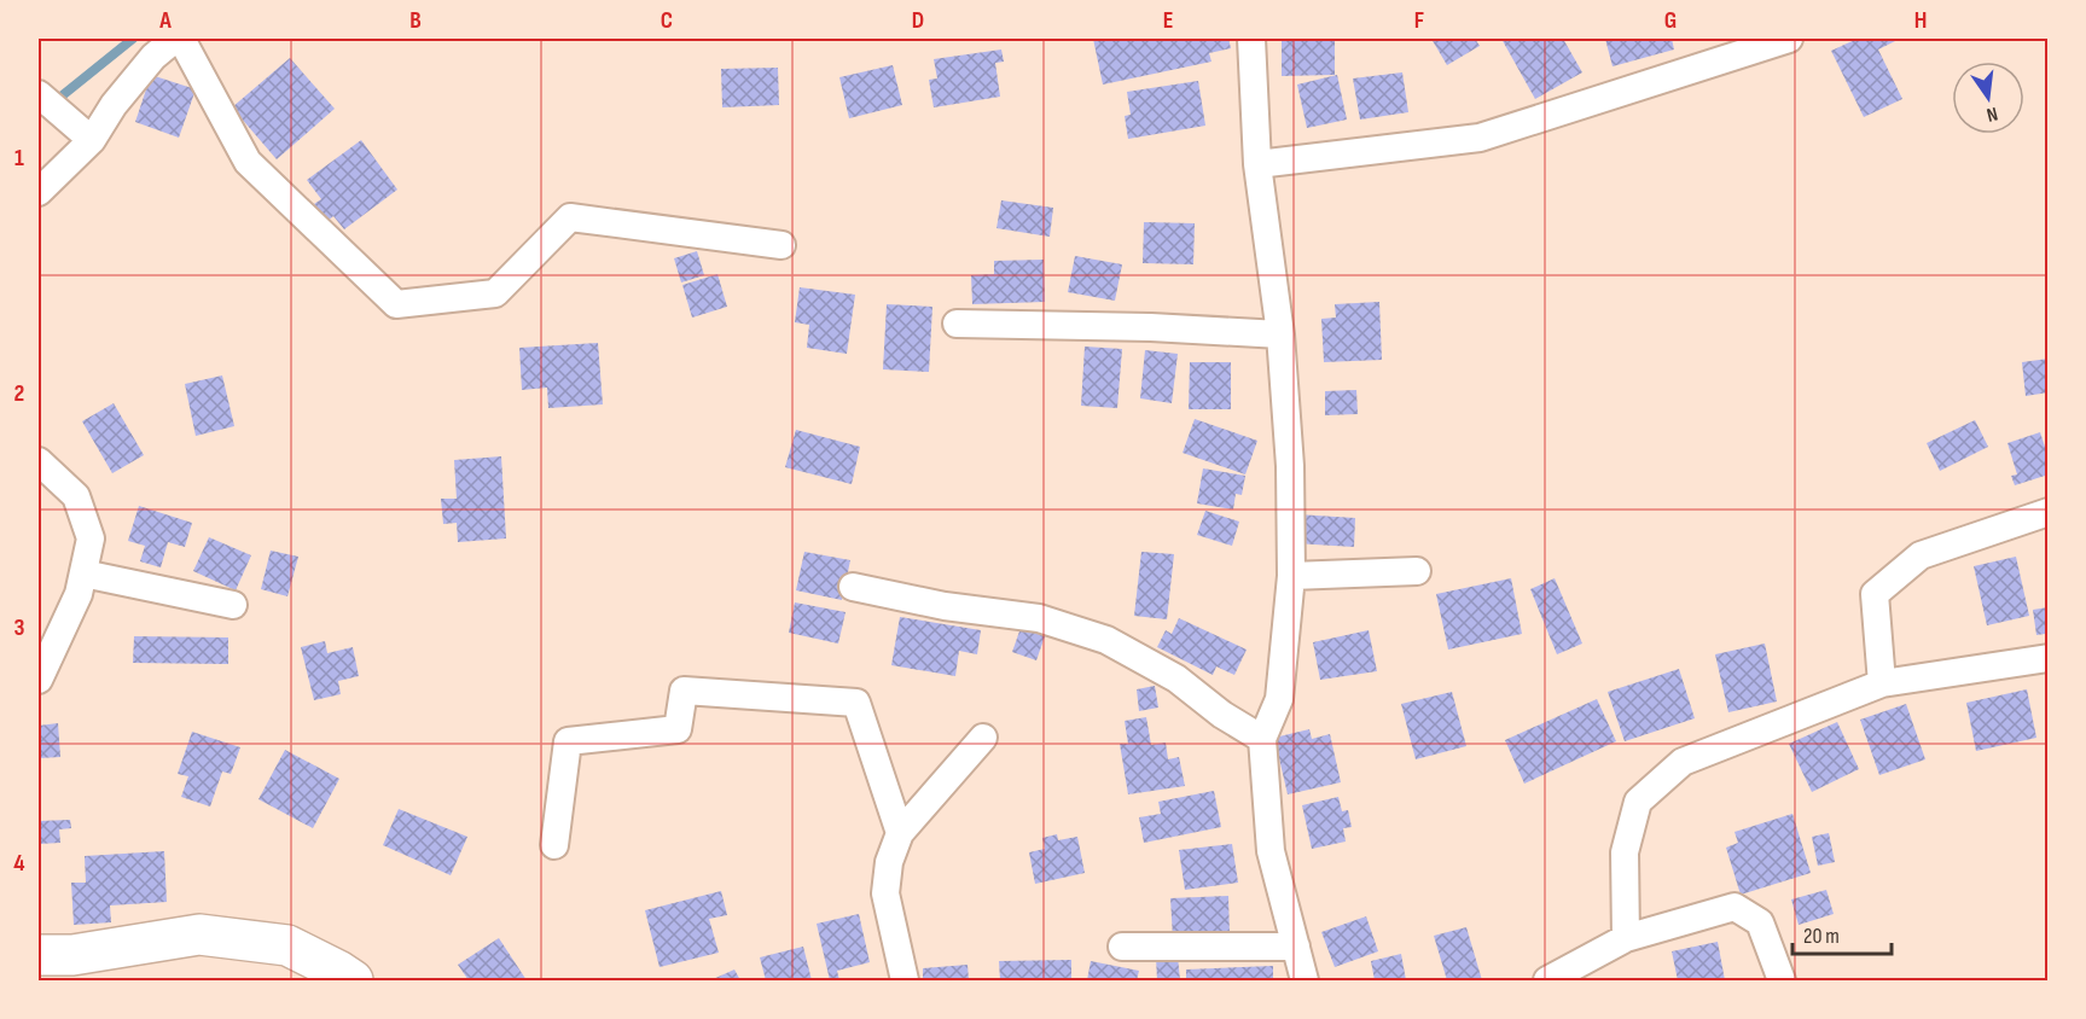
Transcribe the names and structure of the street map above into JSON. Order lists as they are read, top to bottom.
{
  "scale_bar": "20 m",
  "north": "bottom",
  "grid": {
    "columns": [
      "A",
      "B",
      "C",
      "D",
      "E",
      "F",
      "G",
      "H"
    ],
    "rows": [
      "1",
      "2",
      "3",
      "4"
    ]
  }
}
